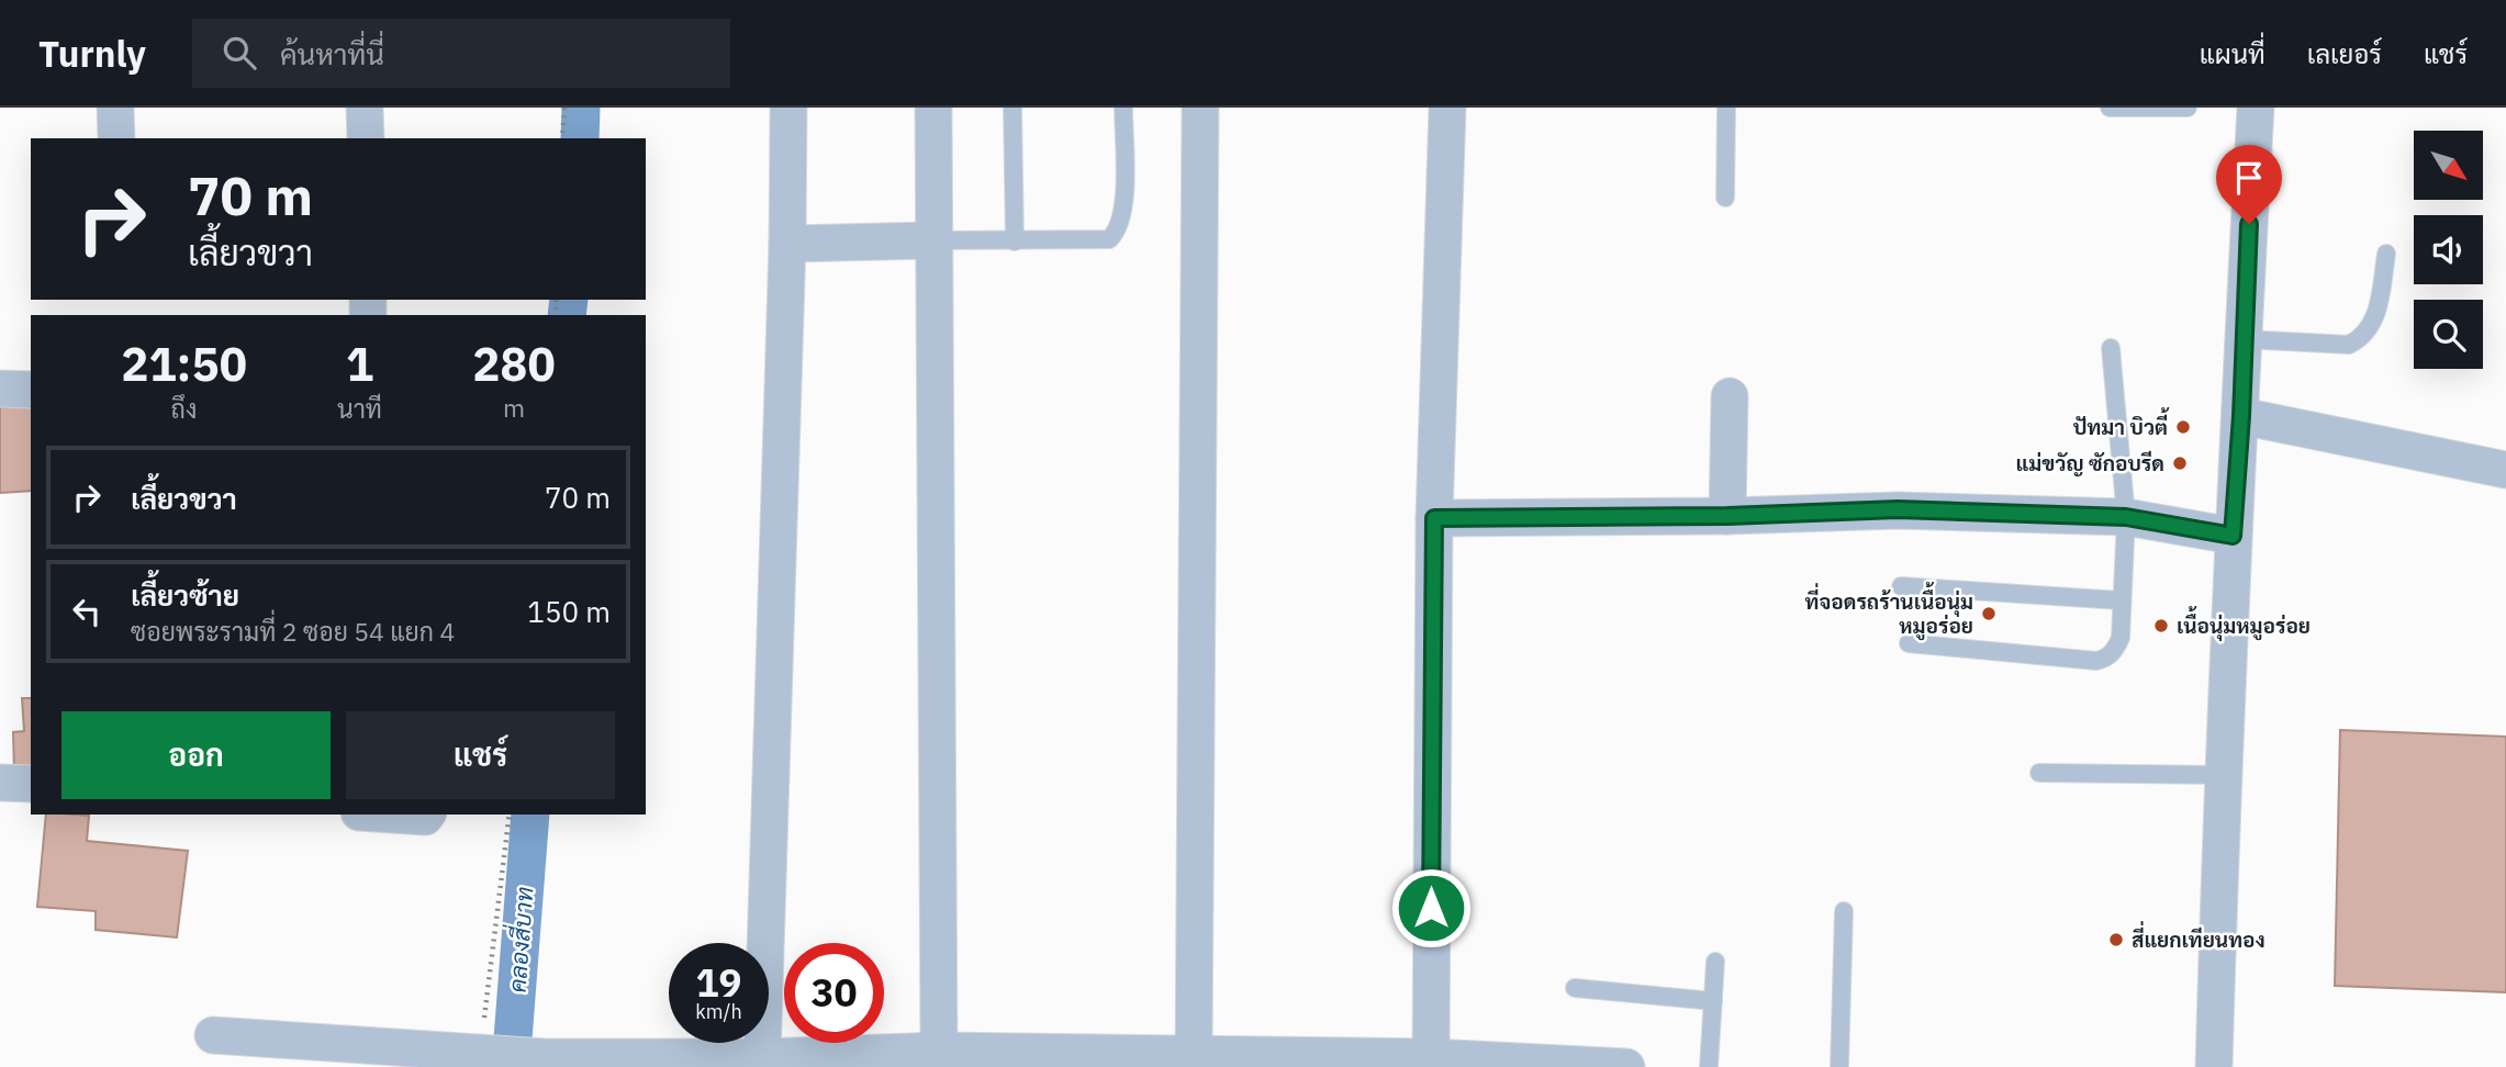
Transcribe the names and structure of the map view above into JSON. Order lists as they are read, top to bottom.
{
  "water": ["คลองสี่บาท"],
  "places": [
    "ปัทมา บิวตี้",
    "แม่ขวัญ ซักอบรีด",
    "ที่จอดรถร้านเนื้อนุ่ม หมูอร่อย",
    "เนื้อนุ่มหมูอร่อย",
    "สี่แยกเทียนทอง"
  ],
  "north": "bottom right",
  "page": {
    "header": "Turnly",
    "search": "ค้นหาที่นี่",
    "nav": ["แผนที่", "เลเยอร์", "แชร์"],
    "turn": ["70 m", "เลี้ยวขวา"],
    "eta": [
      "21:50",
      "ถึง",
      "1",
      "นาที",
      "280",
      "m"
    ],
    "list": [
      {
        "name": "เลี้ยวขวา",
        "value": "70 m"
      },
      {
        "name": "เลี้ยวซ้าย",
        "note": "ซอยพระรามที่ 2 ซอย 54 แยก 4",
        "value": "150 m"
      }
    ],
    "buttons": ["ออก", "แชร์"],
    "speed": "19 km/h",
    "limit": "30"
  }
}
